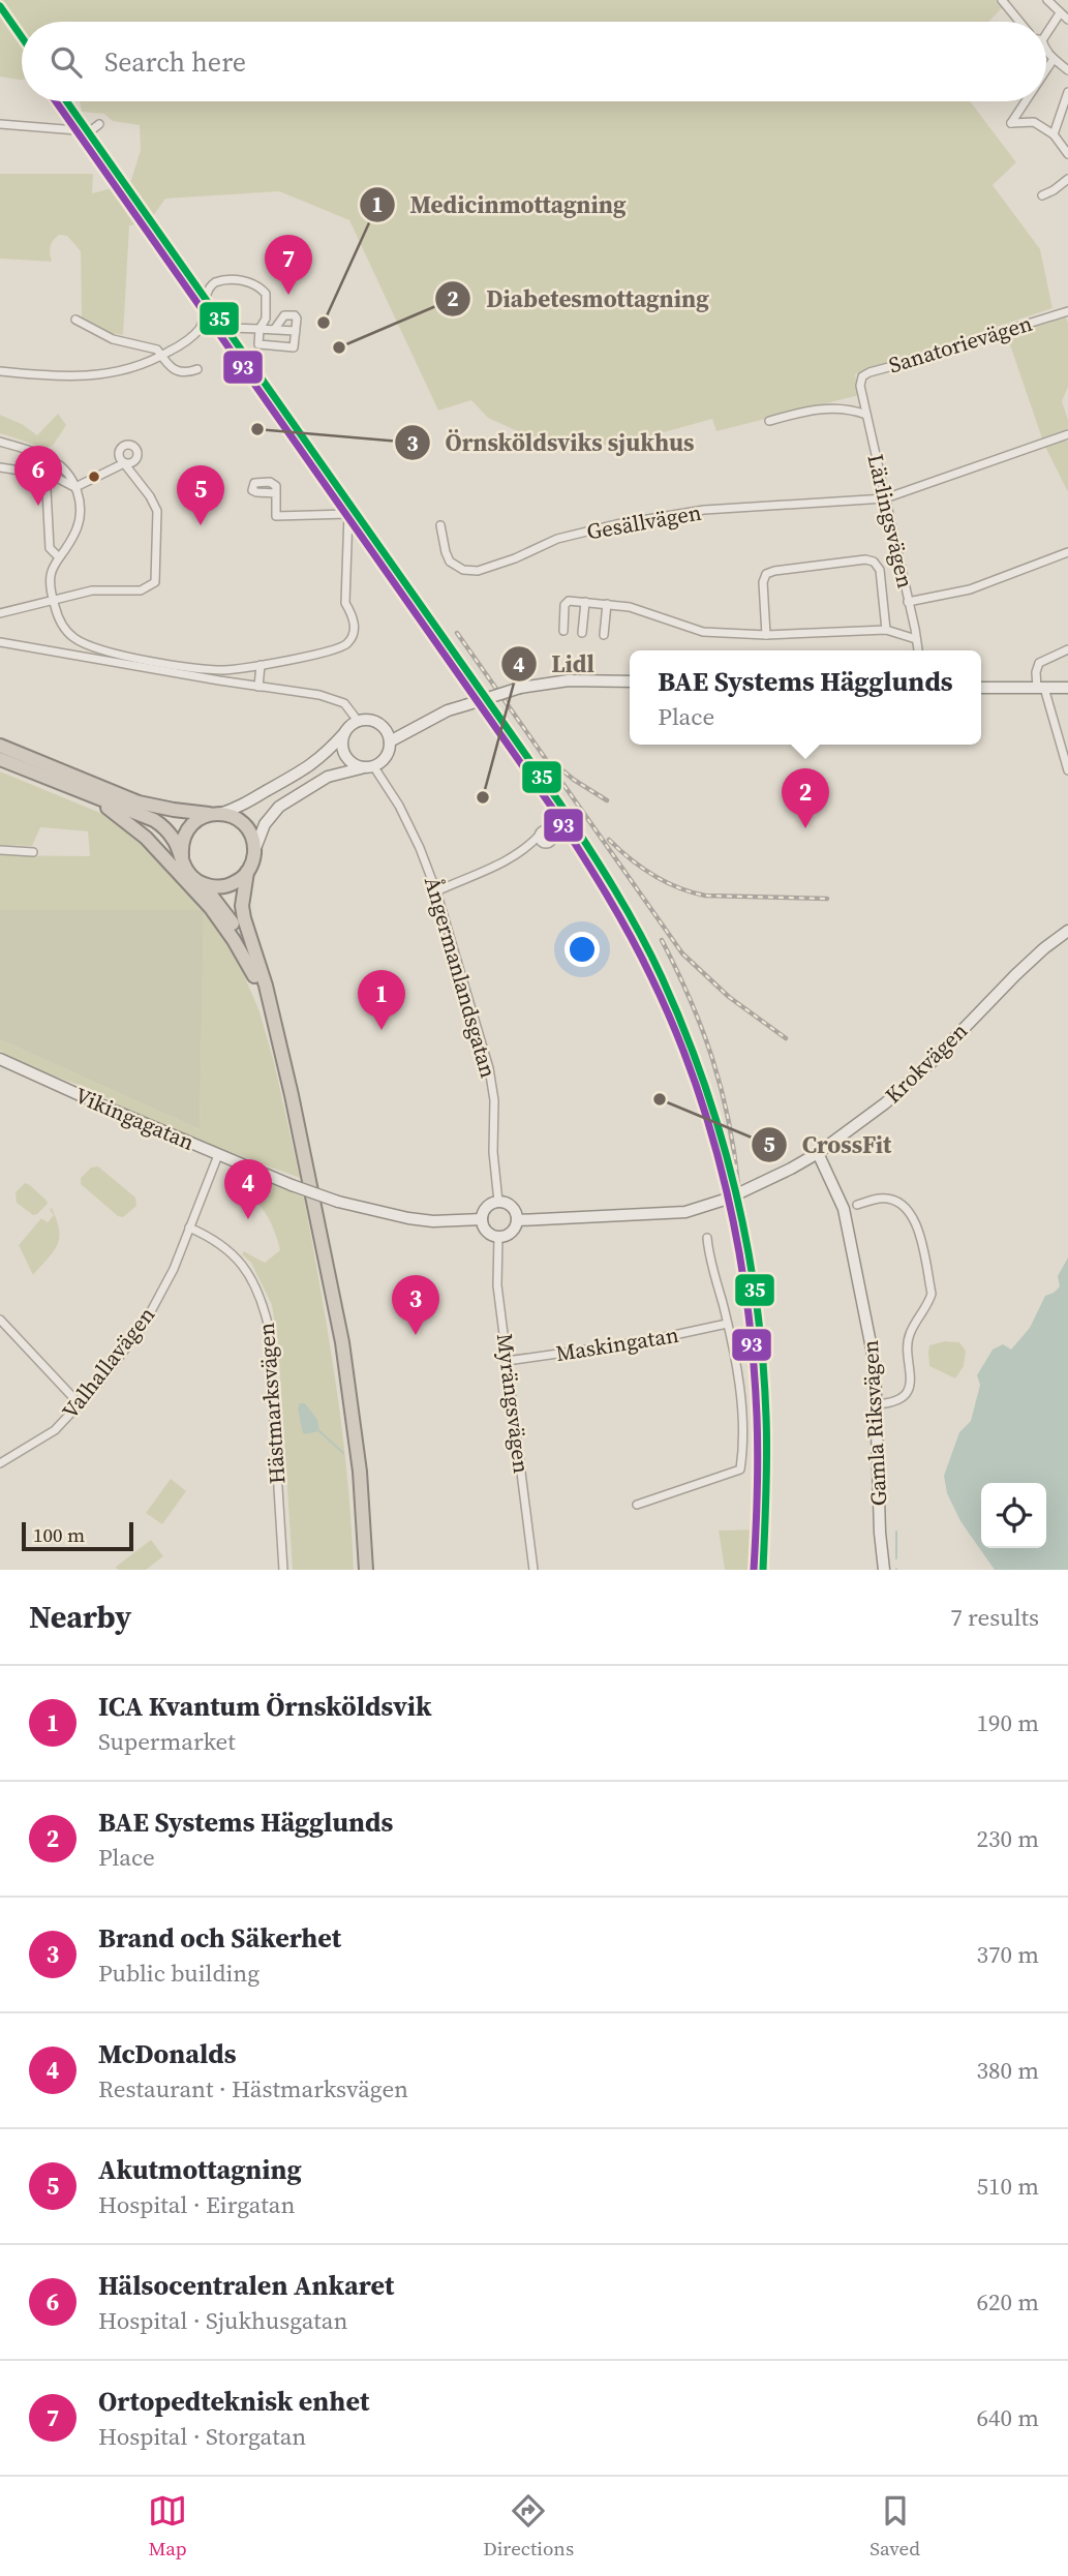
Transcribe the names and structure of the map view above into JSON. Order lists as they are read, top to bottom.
{
  "streets": {
    "street": [
      "Sanatorievägen",
      "Lärlingsvägen",
      "Gesällvägen",
      "Ångermanlandsgatan",
      "Krokvägen",
      "Vikingagatan",
      "Maskingatan",
      "Valhallavägen",
      "Hästmarksvägen",
      "Myrängsvägen",
      "Gamla Riksvägen"
    ]
  },
  "crossings": [
    ["Sanatorievägen", "Lärlingsvägen"],
    ["Lärlingsvägen", "Gesällvägen"],
    ["Ångermanlandsgatan", "Krokvägen"],
    ["Ångermanlandsgatan", "Vikingagatan"],
    ["Ångermanlandsgatan", "Myrängsvägen"],
    ["Krokvägen", "Vikingagatan"],
    ["Krokvägen", "Myrängsvägen"],
    ["Krokvägen", "Gamla Riksvägen"],
    ["Vikingagatan", "Valhallavägen"],
    ["Vikingagatan", "Myrängsvägen"],
    ["Maskingatan", "Myrängsvägen"],
    ["Valhallavägen", "Hästmarksvägen"]
  ],
  "places": [
    "Medicinmottagning",
    "Diabetesmottagning",
    "Örnsköldsviks sjukhus",
    "Lidl",
    "CrossFit"
  ],
  "lines": ["transit line 35", "transit line 93"],
  "scale_bar": "100 m",
  "page": {
    "search": "Search here",
    "pins": [
      "7",
      "6",
      "5",
      "2",
      "1",
      "4",
      "3"
    ],
    "popup": ["BAE Systems Hägglunds", "Place"],
    "scale": "100 m",
    "heading": ["Nearby", "7 results"],
    "list": [
      {
        "mark": "1",
        "name": "ICA Kvantum Örnsköldsvik",
        "note": "Supermarket",
        "value": "190 m"
      },
      {
        "mark": "2",
        "name": "BAE Systems Hägglunds",
        "note": "Place",
        "value": "230 m"
      },
      {
        "mark": "3",
        "name": "Brand och Säkerhet",
        "note": "Public building",
        "value": "370 m"
      },
      {
        "mark": "4",
        "name": "McDonalds",
        "note": "Restaurant · Hästmarksvägen",
        "value": "380 m"
      },
      {
        "mark": "5",
        "name": "Akutmottagning",
        "note": "Hospital · Eirgatan",
        "value": "510 m"
      },
      {
        "mark": "6",
        "name": "Hälsocentralen Ankaret",
        "note": "Hospital · Sjukhusgatan",
        "value": "620 m"
      },
      {
        "mark": "7",
        "name": "Ortopedteknisk enhet",
        "note": "Hospital · Storgatan",
        "value": "640 m"
      }
    ],
    "nav": ["Map", "Directions", "Saved"]
  }
}
